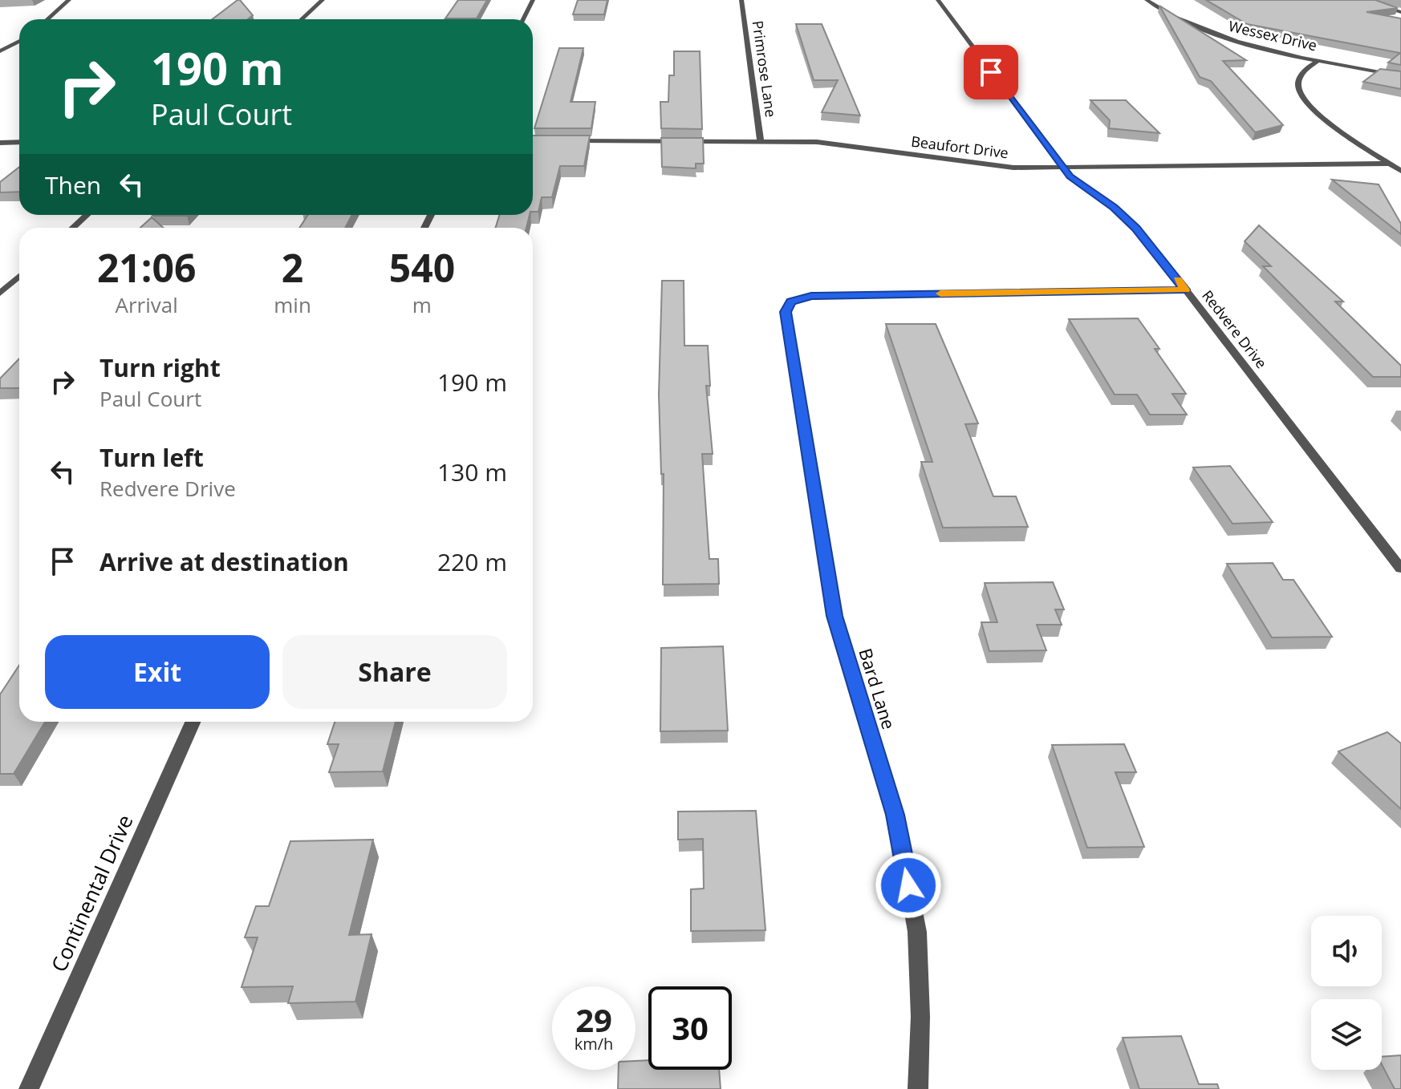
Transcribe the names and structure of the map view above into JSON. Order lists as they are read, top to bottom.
{
  "streets": {
    "street": [
      "Wessex Drive",
      "Primrose Lane",
      "Beaufort Drive",
      "Redvere Drive",
      "Bard Lane",
      "Continental Drive"
    ]
  },
  "crossings": [
    ["Primrose Lane", "Beaufort Drive"],
    ["Beaufort Drive", "Redvere Drive"],
    ["Redvere Drive", "Bard Lane"]
  ],
  "page": {
    "turn": ["190 m", "Paul Court"],
    "then": "Then",
    "eta": [
      "21:06",
      "Arrival",
      "2",
      "min",
      "540",
      "m"
    ],
    "list": [
      {
        "name": "Turn right",
        "note": "Paul Court",
        "value": "190 m"
      },
      {
        "name": "Turn left",
        "note": "Redvere Drive",
        "value": "130 m"
      },
      {
        "name": "Arrive at destination",
        "value": "220 m"
      }
    ],
    "buttons": ["Exit", "Share"],
    "speed": "29 km/h",
    "limit": "30"
  }
}
